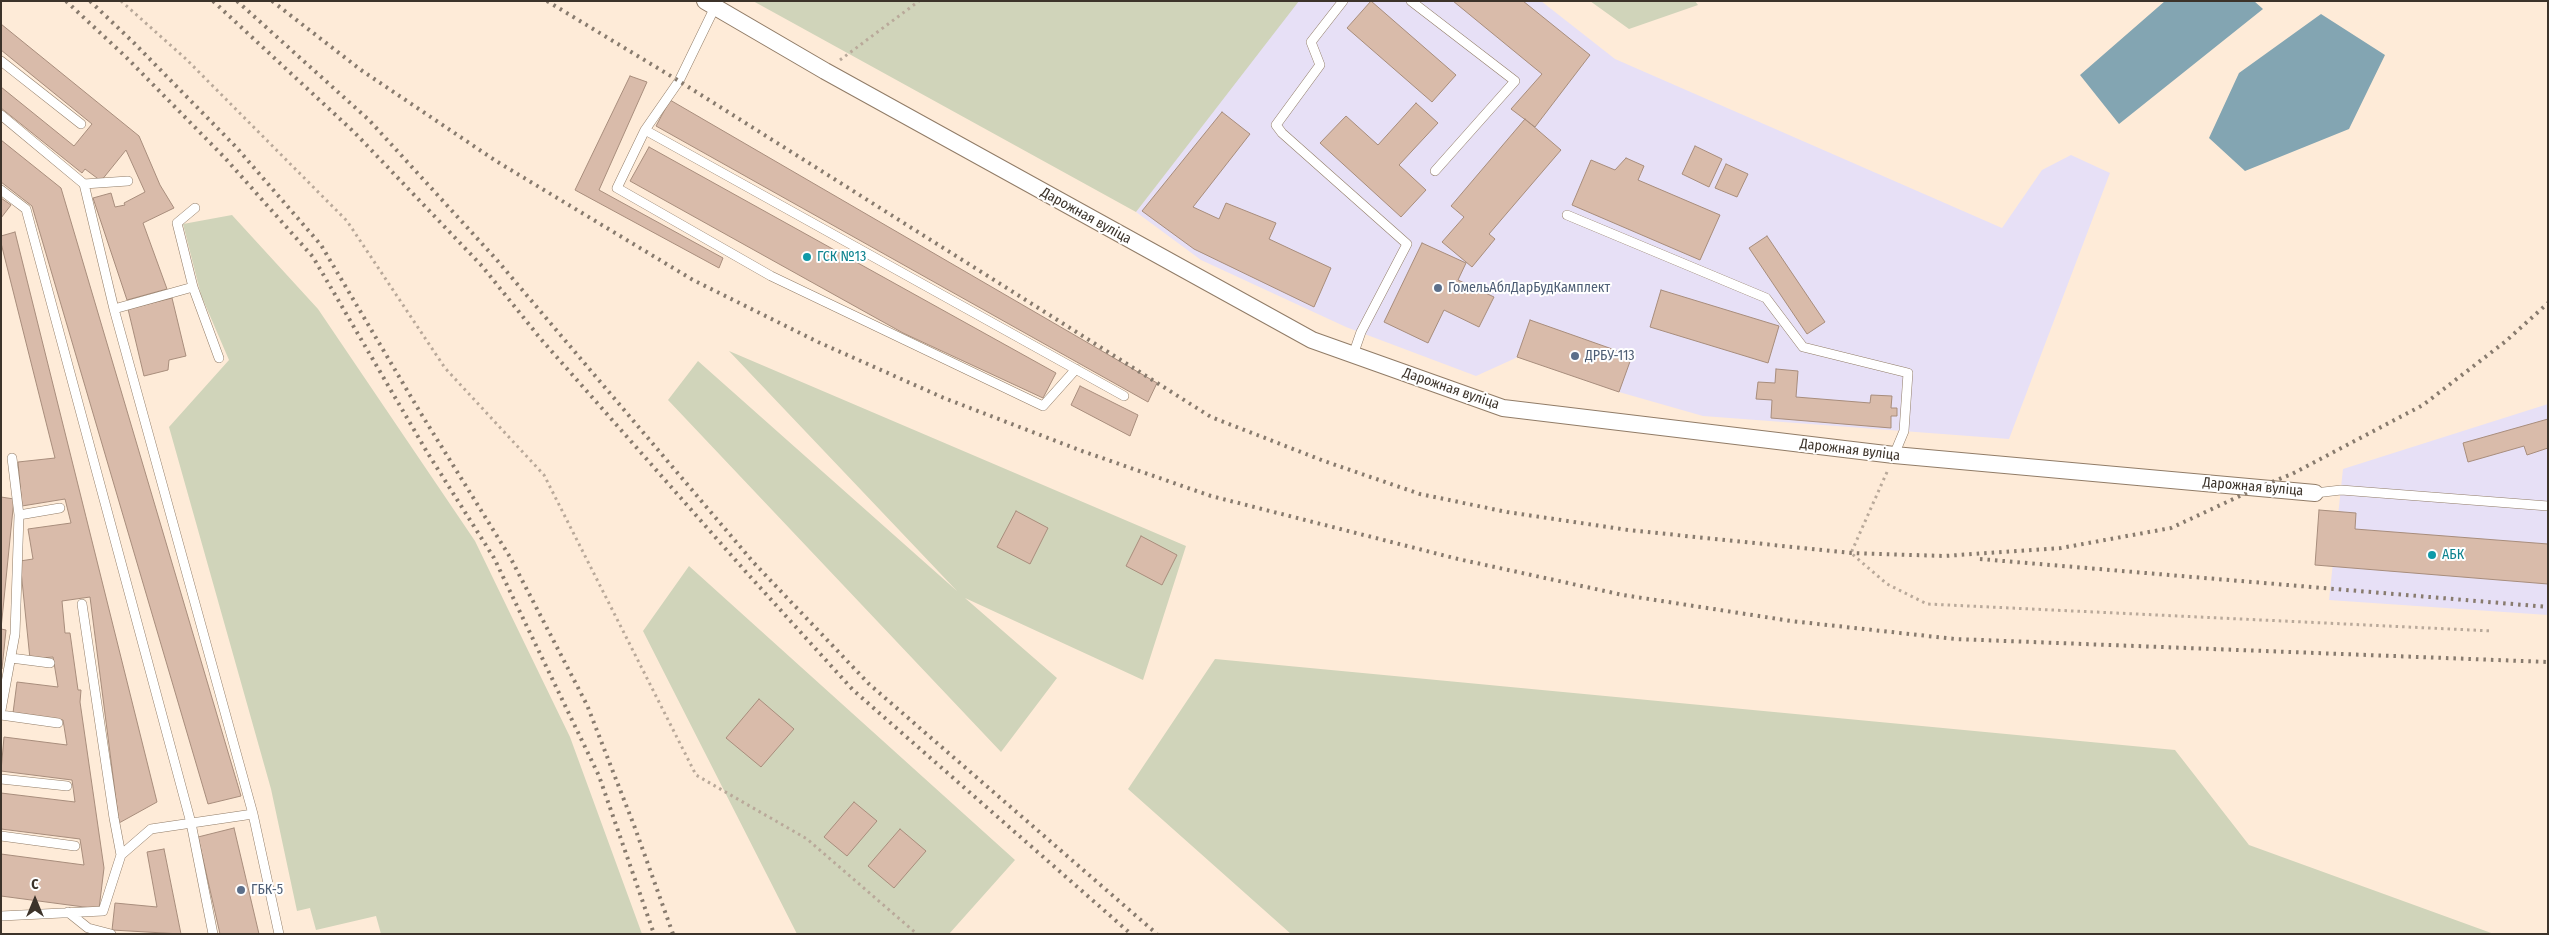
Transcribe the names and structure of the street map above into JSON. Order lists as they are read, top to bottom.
{
  "streets": {
    "street": ["Дарожная вуліца"]
  },
  "places": [
    "ГСК №13",
    "ГомельАблДарБудКамплект",
    "ДРБУ-113",
    "АБК",
    "ГБК-5"
  ],
  "north": "top"
}
